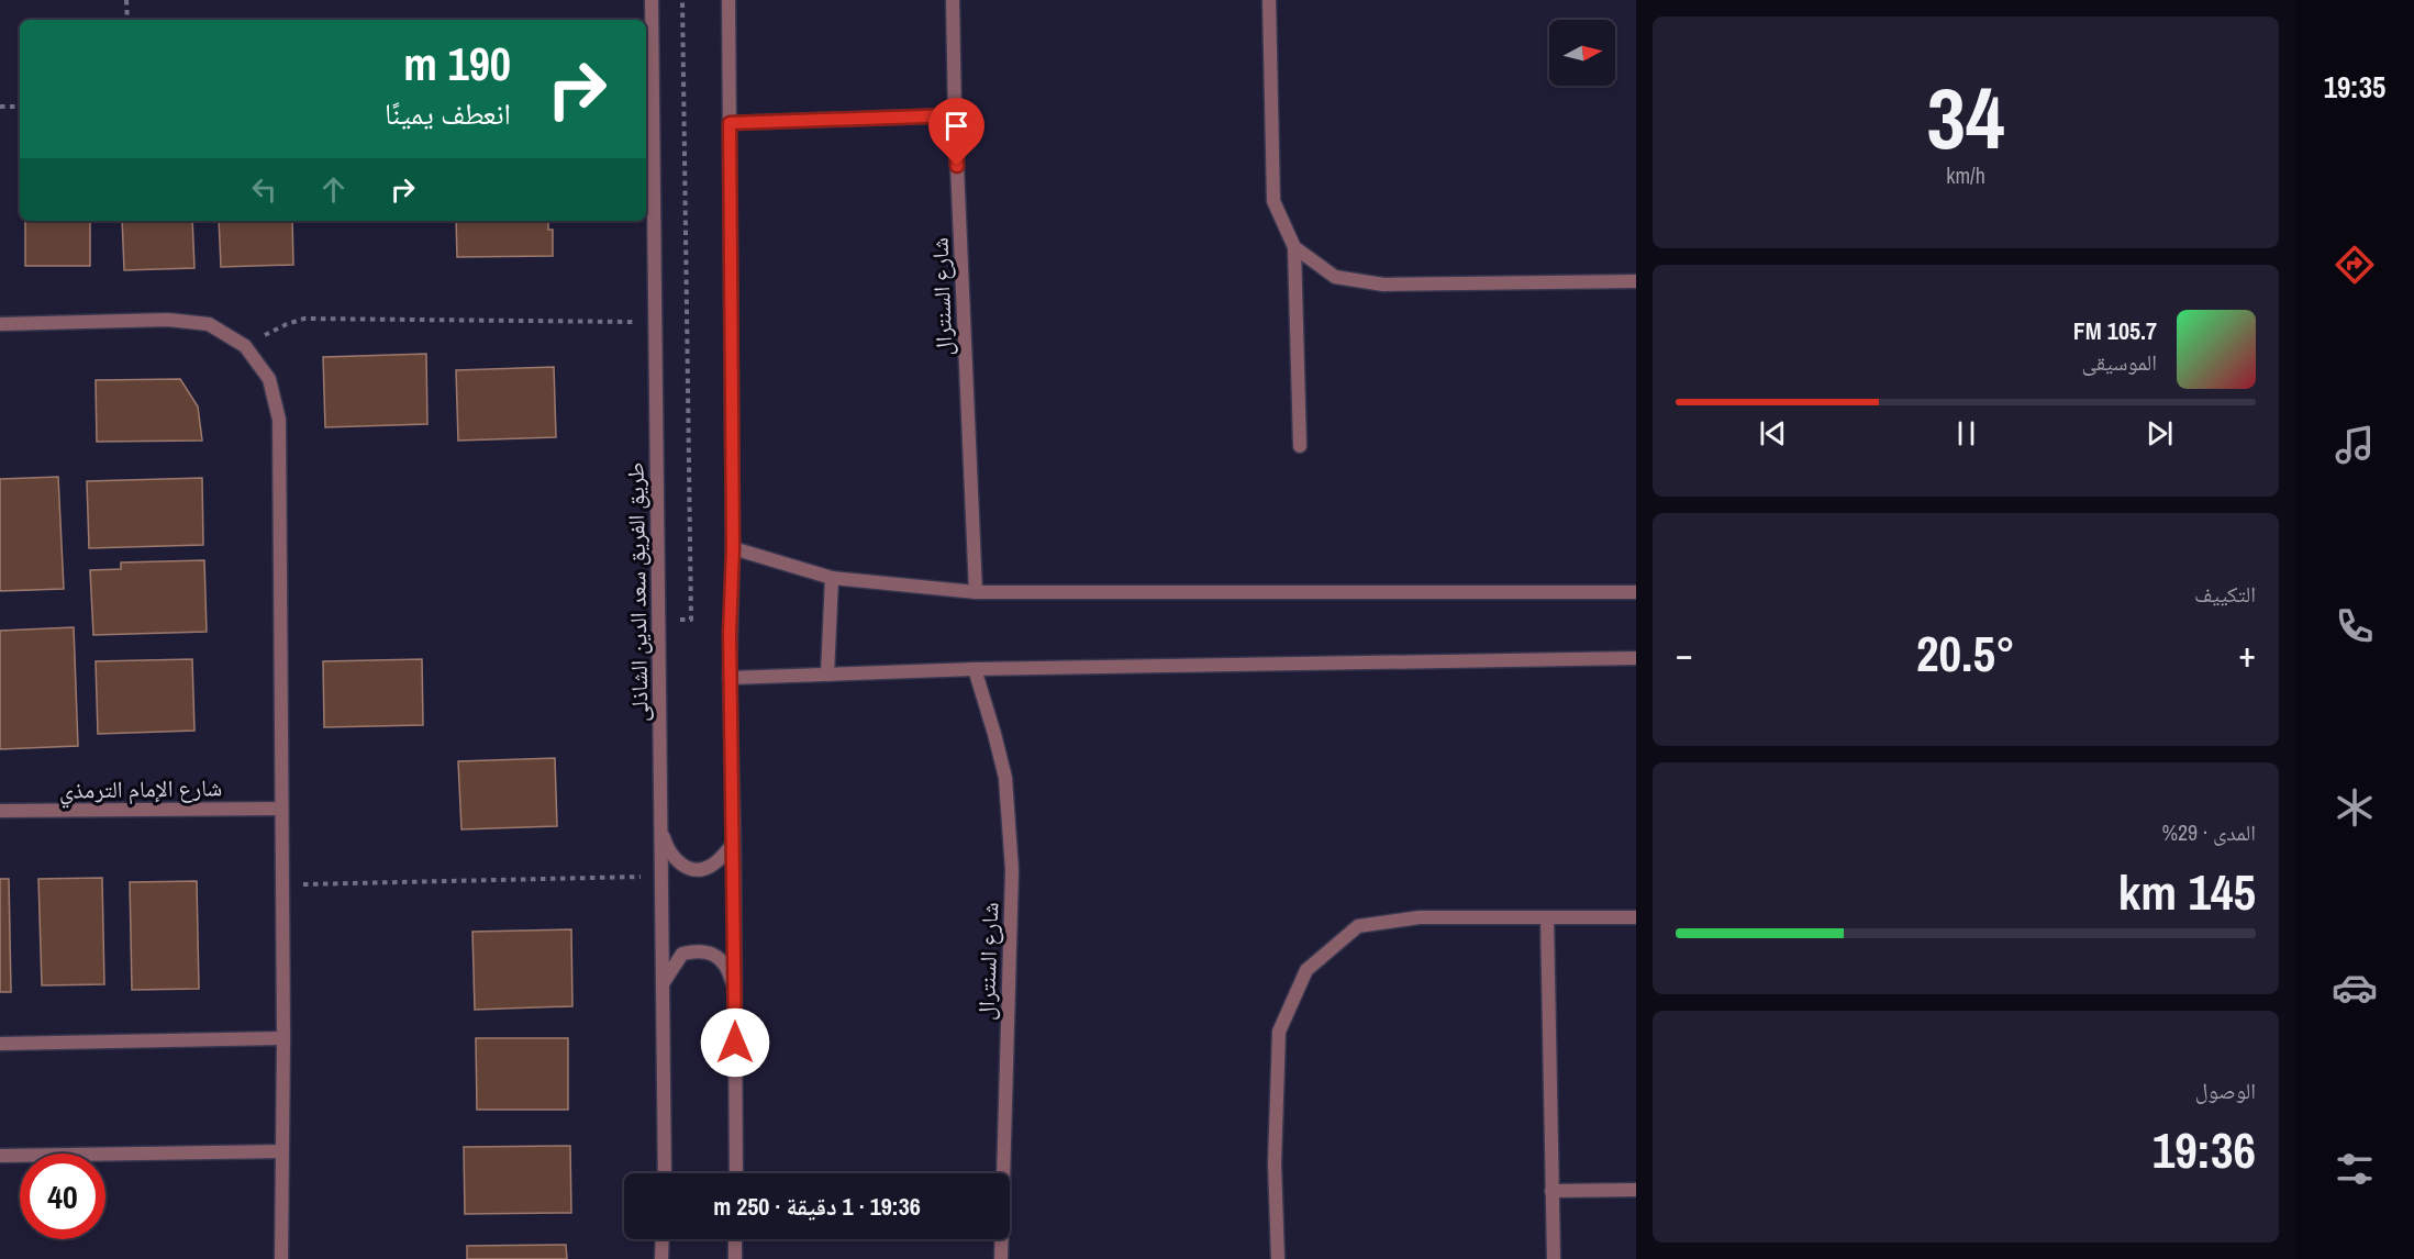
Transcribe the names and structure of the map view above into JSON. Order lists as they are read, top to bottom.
{
  "streets": {
    "street": ["شارع السنترال", "طريق الفريق سعد الدين الشاذلى", "شارع الإمام الترمذي"]
  },
  "north": "right",
  "page": {
    "tabs": "19:35",
    "tile": [
      ["34", "km/h"],
      "التكييف",
      ["المدى · 29%", "145 km"],
      ["الوصول", "19:36"]
    ],
    "turn": ["190 m", "انعطف يمينًا"],
    "song": ["105.7 FM", "الموسيقى"],
    "heat": ["−", "20.5°", "+"],
    "limit": "40",
    "trip": "19:36 · 1 دقيقة · 250 m"
  }
}
